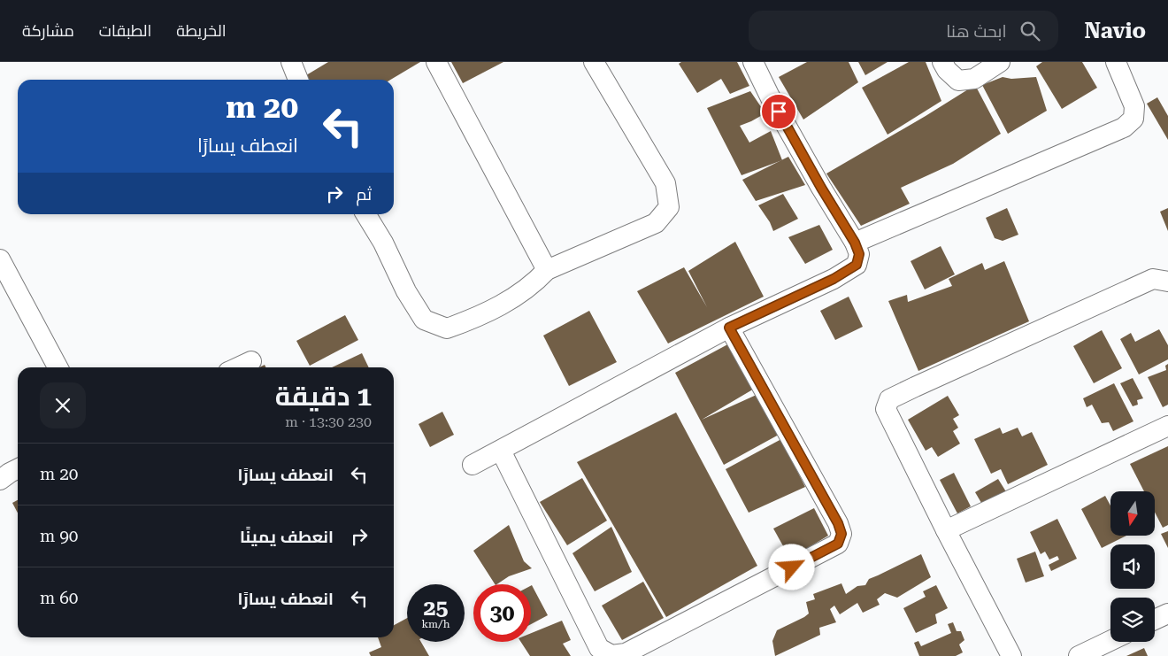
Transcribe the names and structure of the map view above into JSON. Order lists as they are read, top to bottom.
{
  "north": "bottom",
  "page": {
    "header": "Navio",
    "search": "ابحث هنا",
    "nav": ["الخريطة", "الطبقات", "مشاركة"],
    "turn": ["20 m", "انعطف يسارًا"],
    "then": "ثم",
    "heading": ["1 دقيقة", "230 m · 13:30"],
    "list": [
      {
        "name": "انعطف يسارًا",
        "value": "20 m"
      },
      {
        "name": "انعطف يمينًا",
        "value": "90 m"
      },
      {
        "name": "انعطف يسارًا",
        "value": "60 m"
      }
    ],
    "speed": "25 km/h",
    "limit": "30"
  }
}
